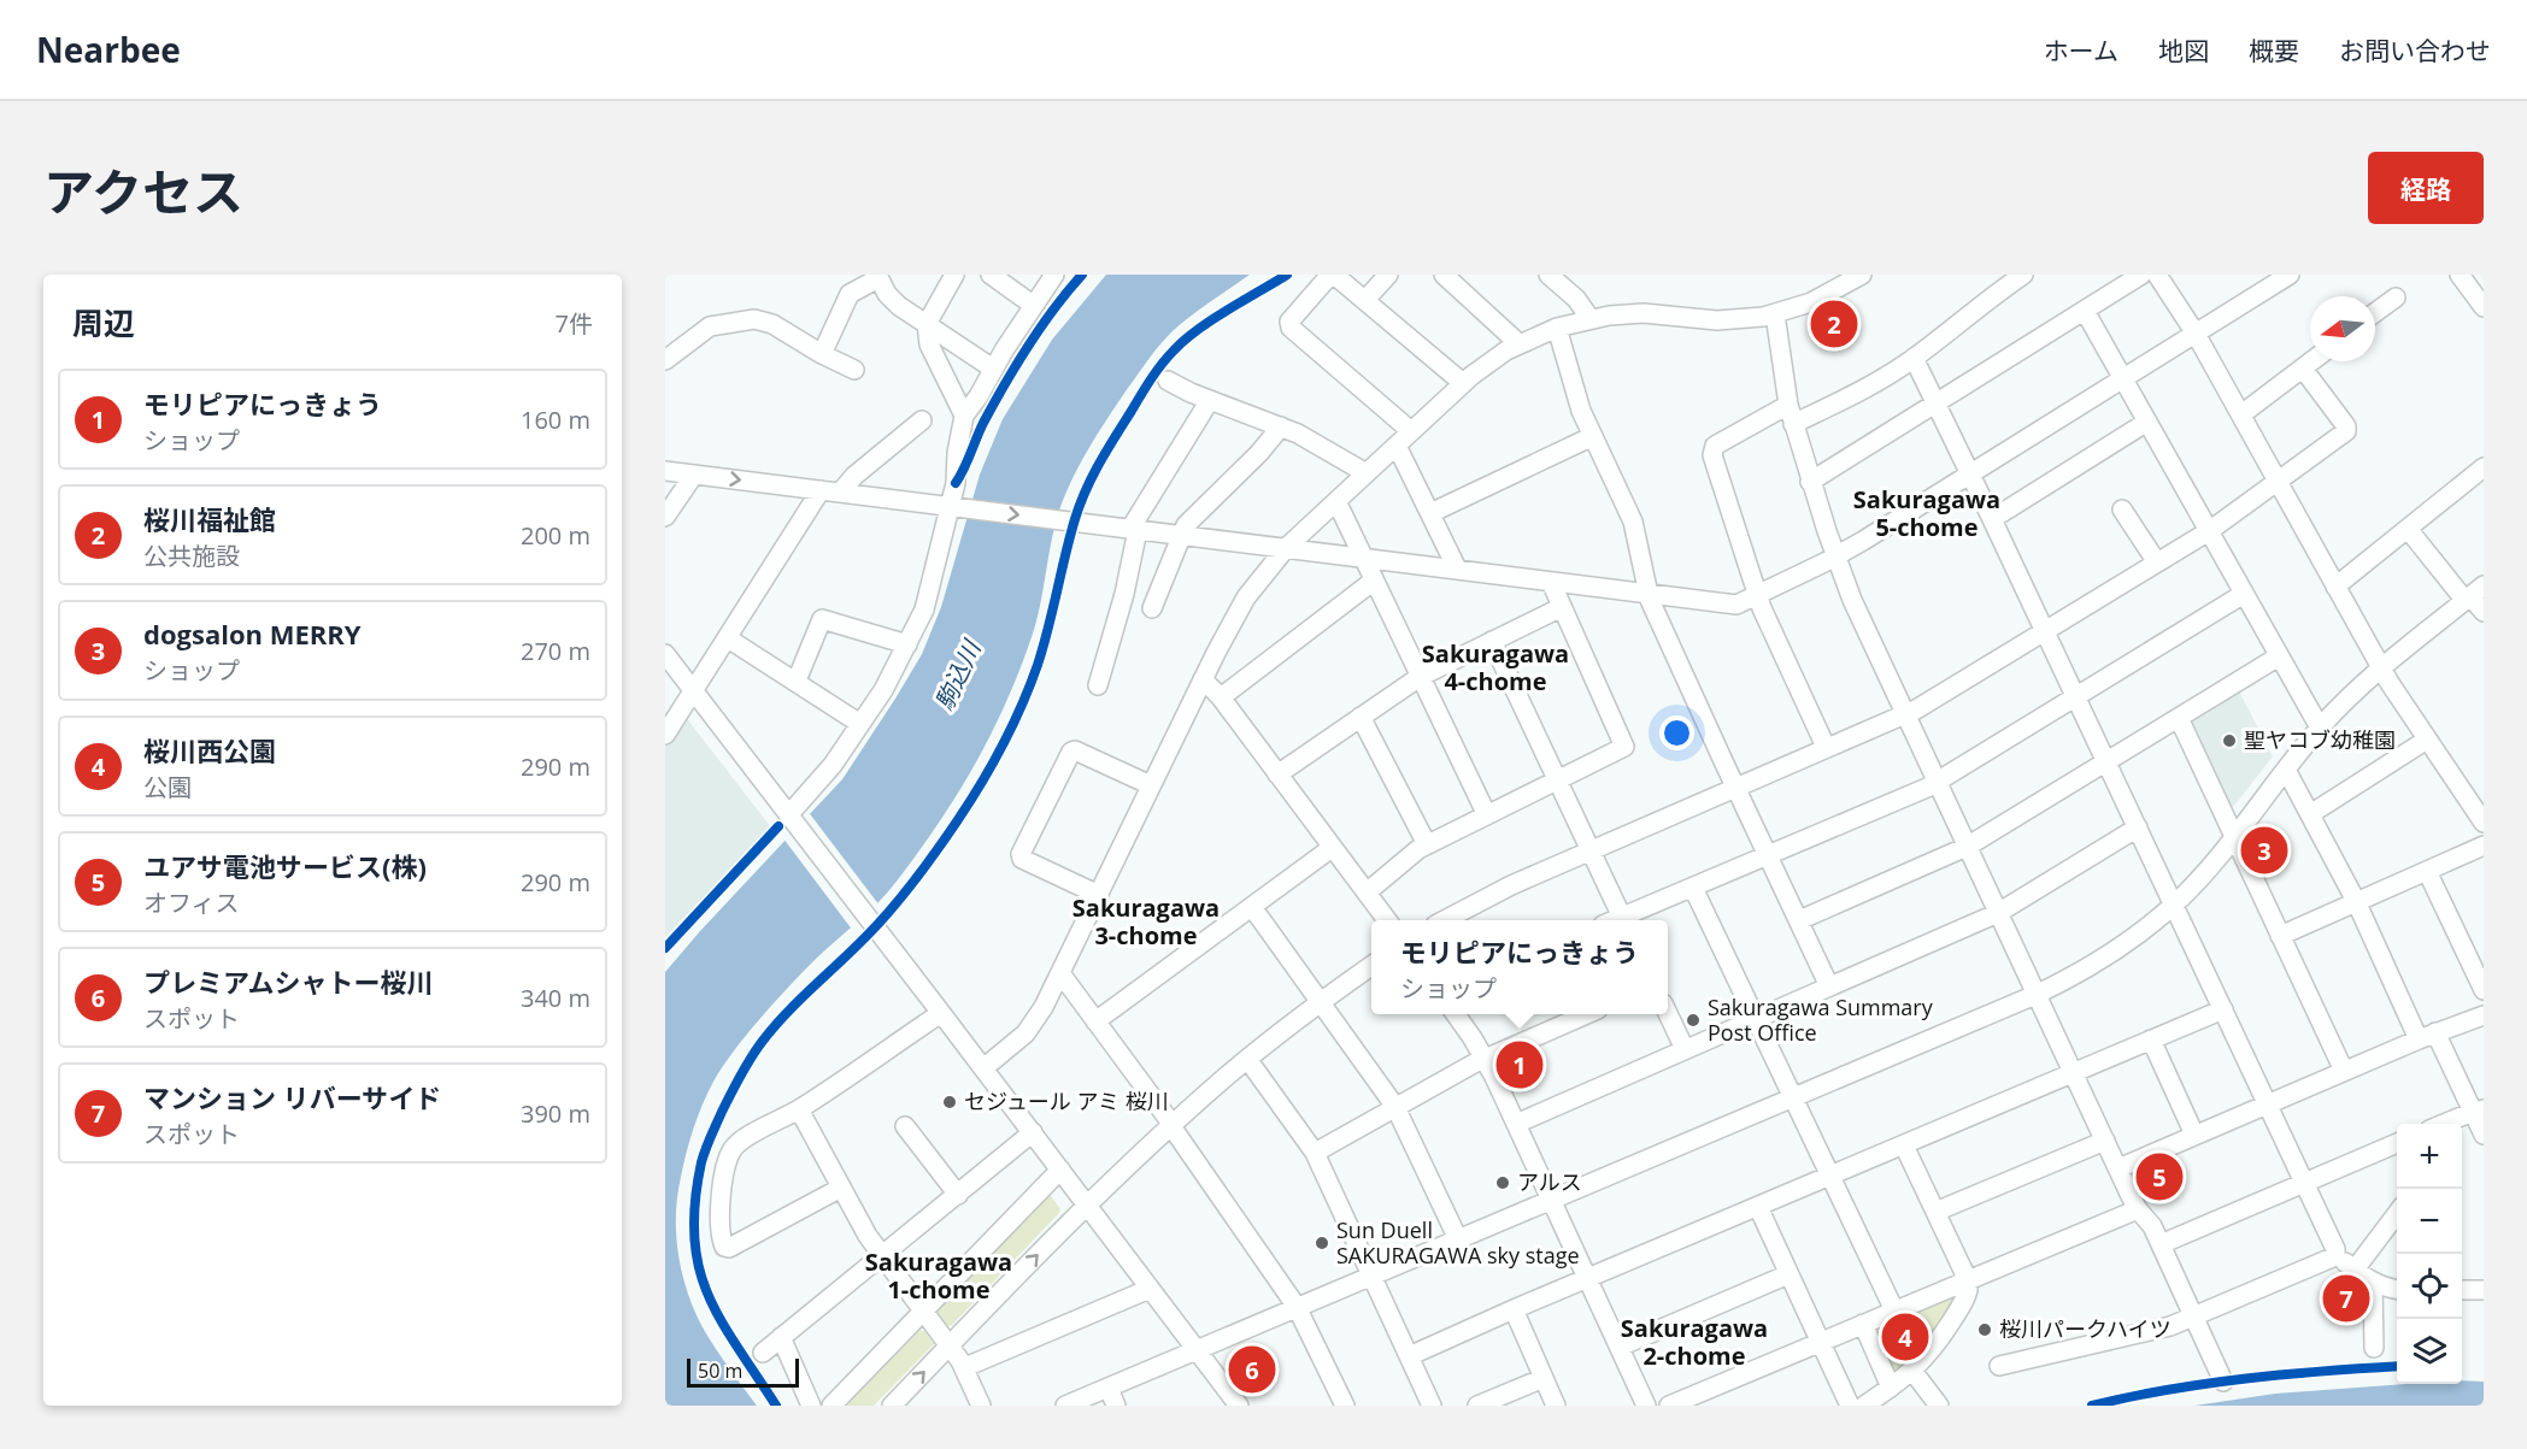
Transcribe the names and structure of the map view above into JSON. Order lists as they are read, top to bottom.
{
  "districts": [
    "Sakuragawa 5-chome",
    "Sakuragawa 4-chome",
    "Sakuragawa 3-chome",
    "Sakuragawa 1-chome",
    "Sakuragawa 2-chome"
  ],
  "water": ["駒込川"],
  "places": [
    "聖ヤコブ幼稚園",
    "Sakuragawa Summary Post Office",
    "セジュール アミ 桜川",
    "アルス",
    "Sun Duell SAKURAGAWA sky stage",
    "桜川パークハイツ"
  ],
  "scale_bar": "50 m",
  "north": "left",
  "page": {
    "header": "Nearbee",
    "nav": [
      "ホーム",
      "地図",
      "概要",
      "お問い合わせ"
    ],
    "title": "アクセス",
    "buttons": "経路",
    "heading": ["周辺", "7件"],
    "pins": [
      "2",
      "3",
      "1",
      "5",
      "7",
      "4",
      "6"
    ],
    "list": [
      {
        "mark": "1",
        "name": "モリピアにっきょう",
        "note": "ショップ",
        "value": "160 m"
      },
      {
        "mark": "2",
        "name": "桜川福祉館",
        "note": "公共施設",
        "value": "200 m"
      },
      {
        "mark": "3",
        "name": "dogsalon MERRY",
        "note": "ショップ",
        "value": "270 m"
      },
      {
        "mark": "4",
        "name": "桜川西公園",
        "note": "公園",
        "value": "290 m"
      },
      {
        "mark": "5",
        "name": "ユアサ電池サービス(株)",
        "note": "オフィス",
        "value": "290 m"
      },
      {
        "mark": "6",
        "name": "プレミアムシャトー桜川",
        "note": "スポット",
        "value": "340 m"
      },
      {
        "mark": "7",
        "name": "マンション リバーサイド",
        "note": "スポット",
        "value": "390 m"
      }
    ],
    "popup": ["モリピアにっきょう", "ショップ"],
    "map_buttons": ["+", "−"],
    "scale": "50 m"
  }
}
